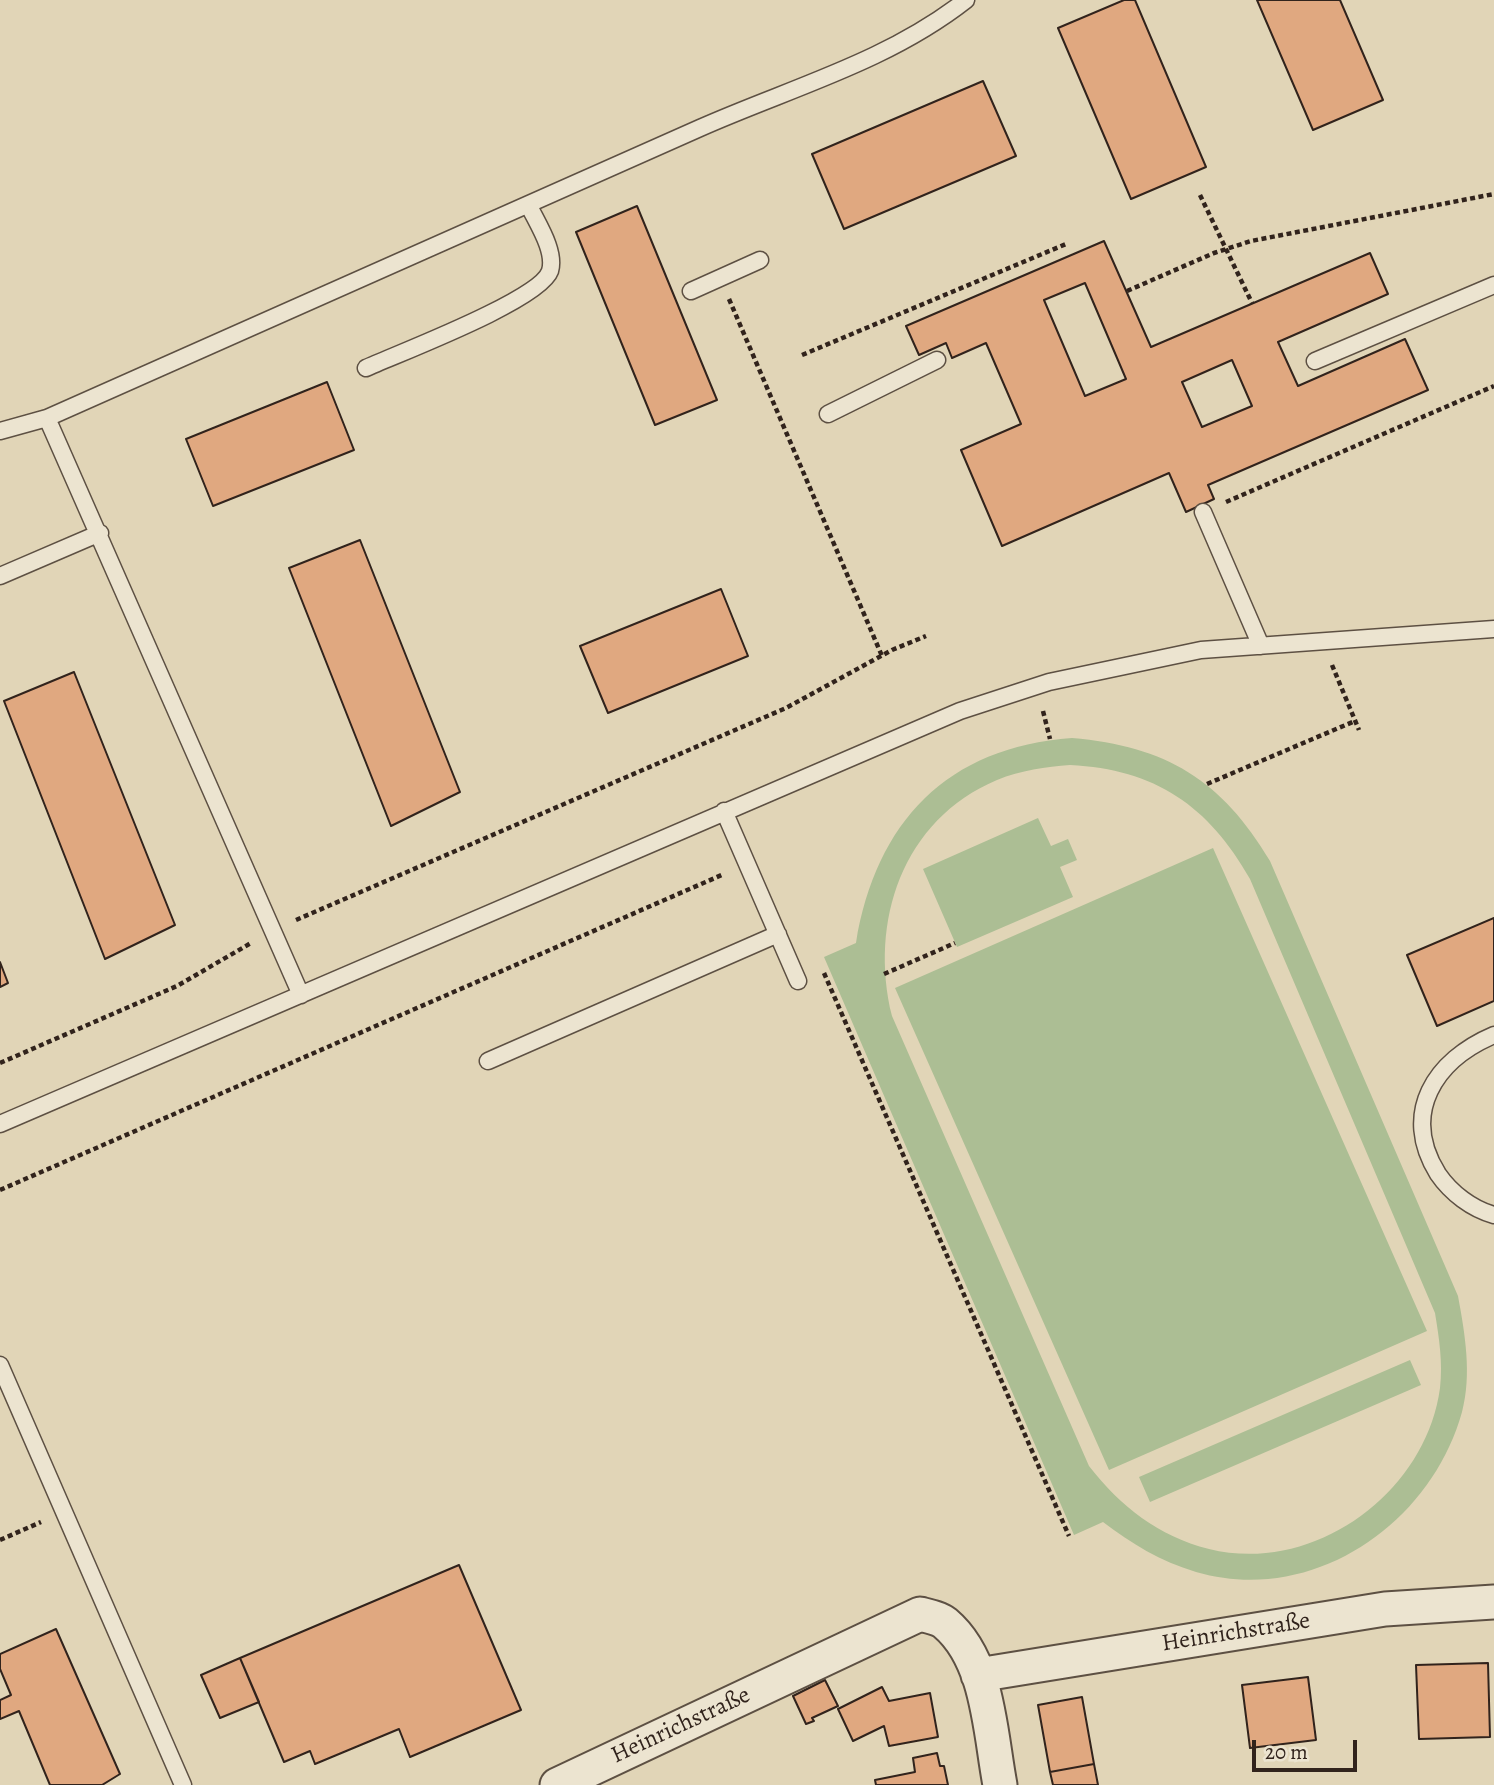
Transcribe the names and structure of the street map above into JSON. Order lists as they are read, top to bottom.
{
  "streets": {
    "street": ["Heinrichstraße"]
  },
  "scale_bar": "20 m"
}
